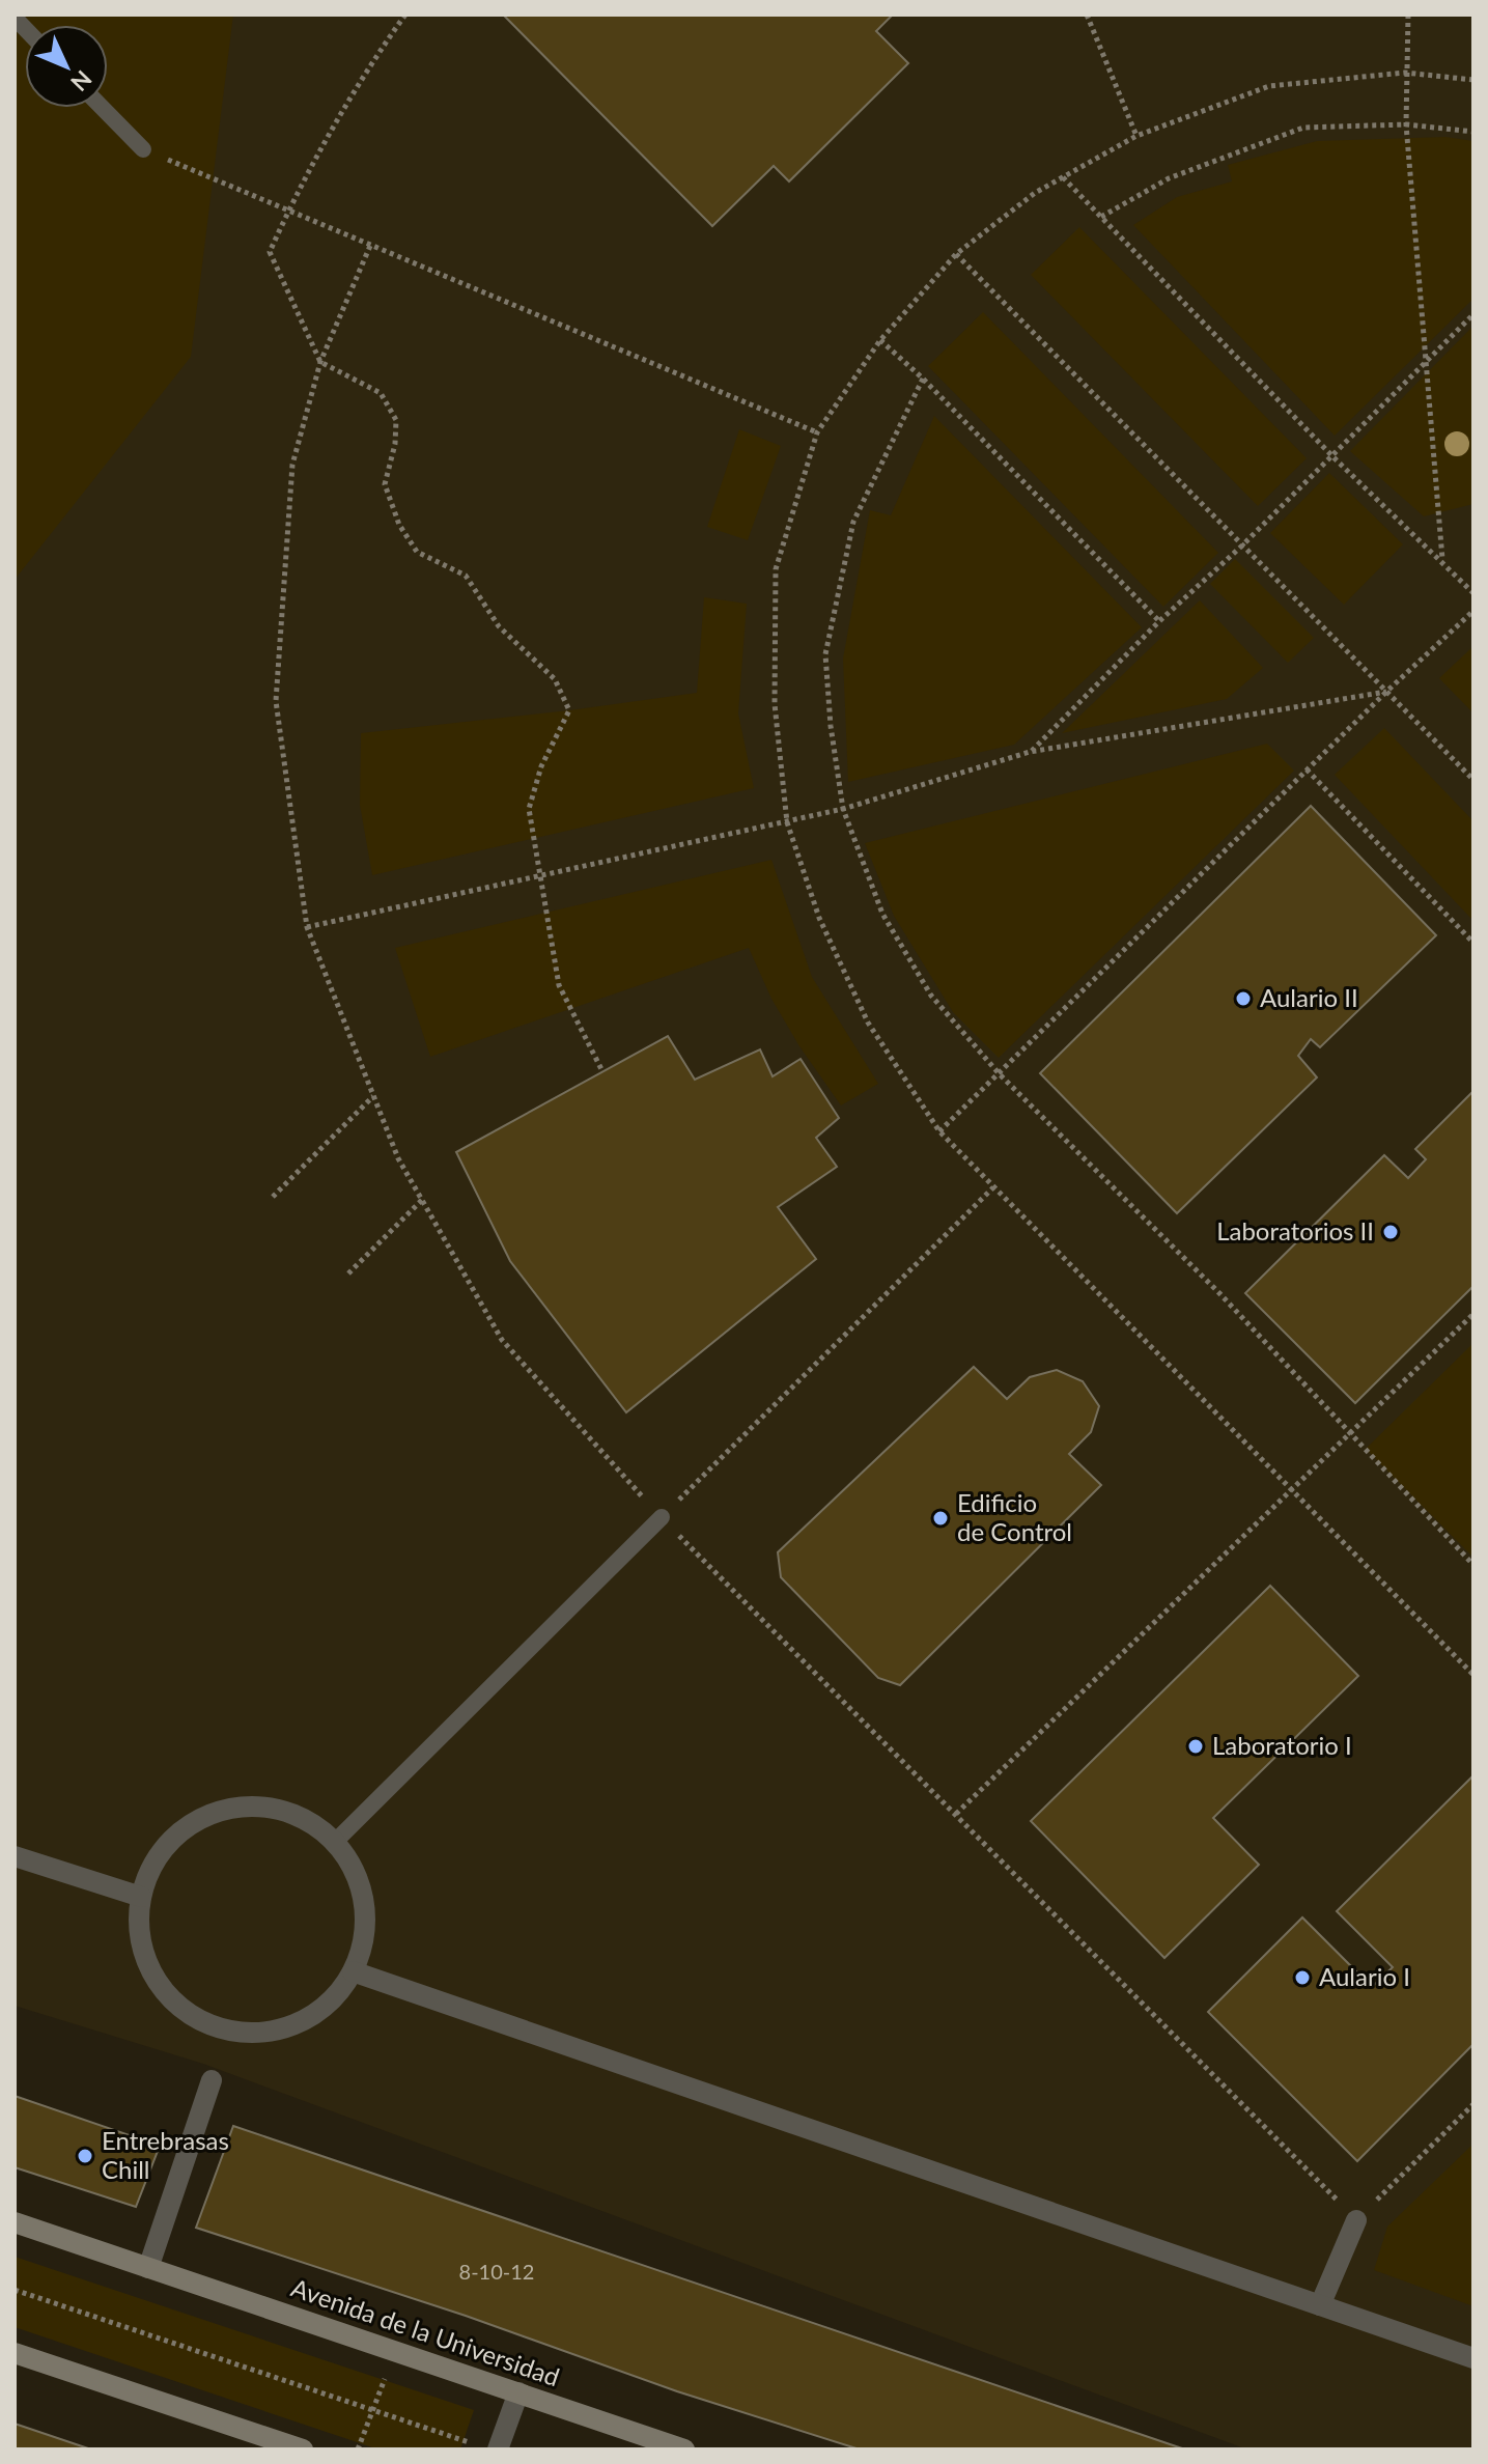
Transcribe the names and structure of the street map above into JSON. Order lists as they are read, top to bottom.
{
  "streets": {
    "main road": ["Avenida de la Universidad"]
  },
  "places": [
    "Aulario II",
    "Laboratorios II",
    "Edificio de Control",
    "Laboratorio I",
    "Aulario I",
    "Entrebrasas Chill"
  ],
  "house_numbers": ["8-10-12"],
  "north": "bottom right"
}
